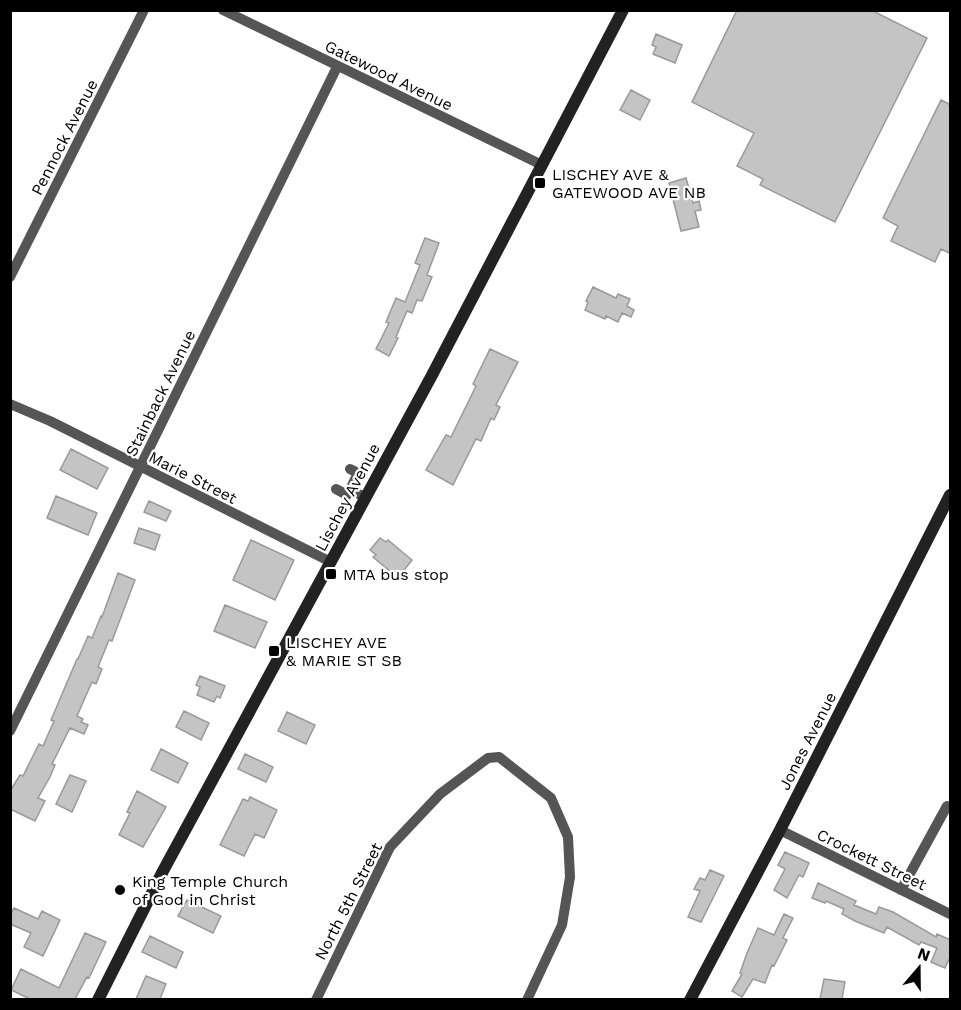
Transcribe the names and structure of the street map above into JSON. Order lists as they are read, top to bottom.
{
  "streets": {
    "street": [
      "Gatewood Avenue",
      "Pennock Avenue",
      "Stainback Avenue",
      "Marie Street",
      "Lischey Avenue",
      "Jones Avenue",
      "Crockett Street",
      "North 5th Street"
    ]
  },
  "crossings": [
    ["Gatewood Avenue", "Stainback Avenue"],
    ["Gatewood Avenue", "Lischey Avenue"],
    ["Stainback Avenue", "Marie Street"],
    ["Marie Street", "Lischey Avenue"],
    ["Jones Avenue", "Crockett Street"]
  ],
  "places": {
    "transit": ["LISCHEY AVE & GATEWOOD AVE NB", "MTA bus stop", "LISCHEY AVE & MARIE ST SB"],
    "other": ["King Temple Church of God in Christ"]
  },
  "north": "top"
}
